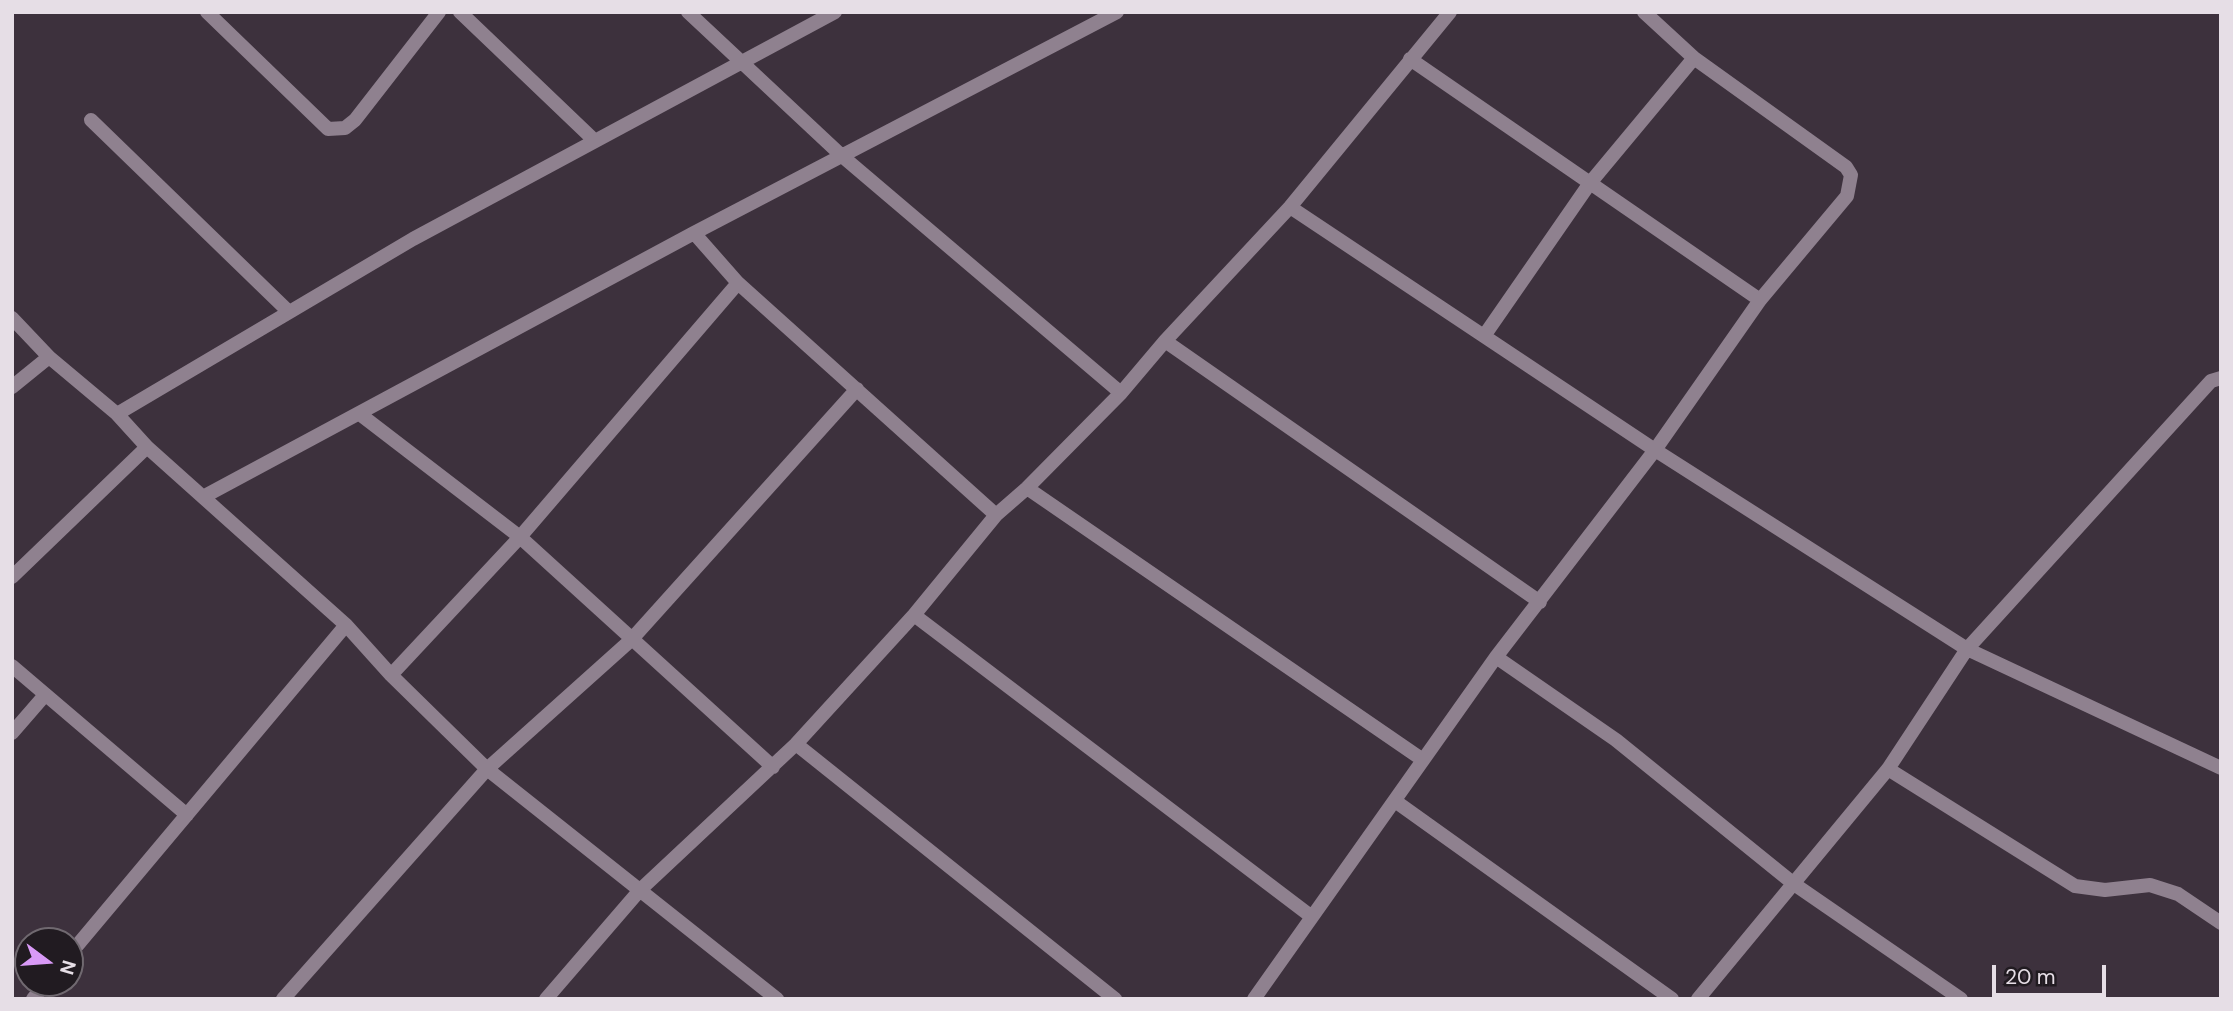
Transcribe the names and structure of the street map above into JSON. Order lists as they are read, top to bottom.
{
  "scale_bar": "20 m",
  "north": "right"
}
